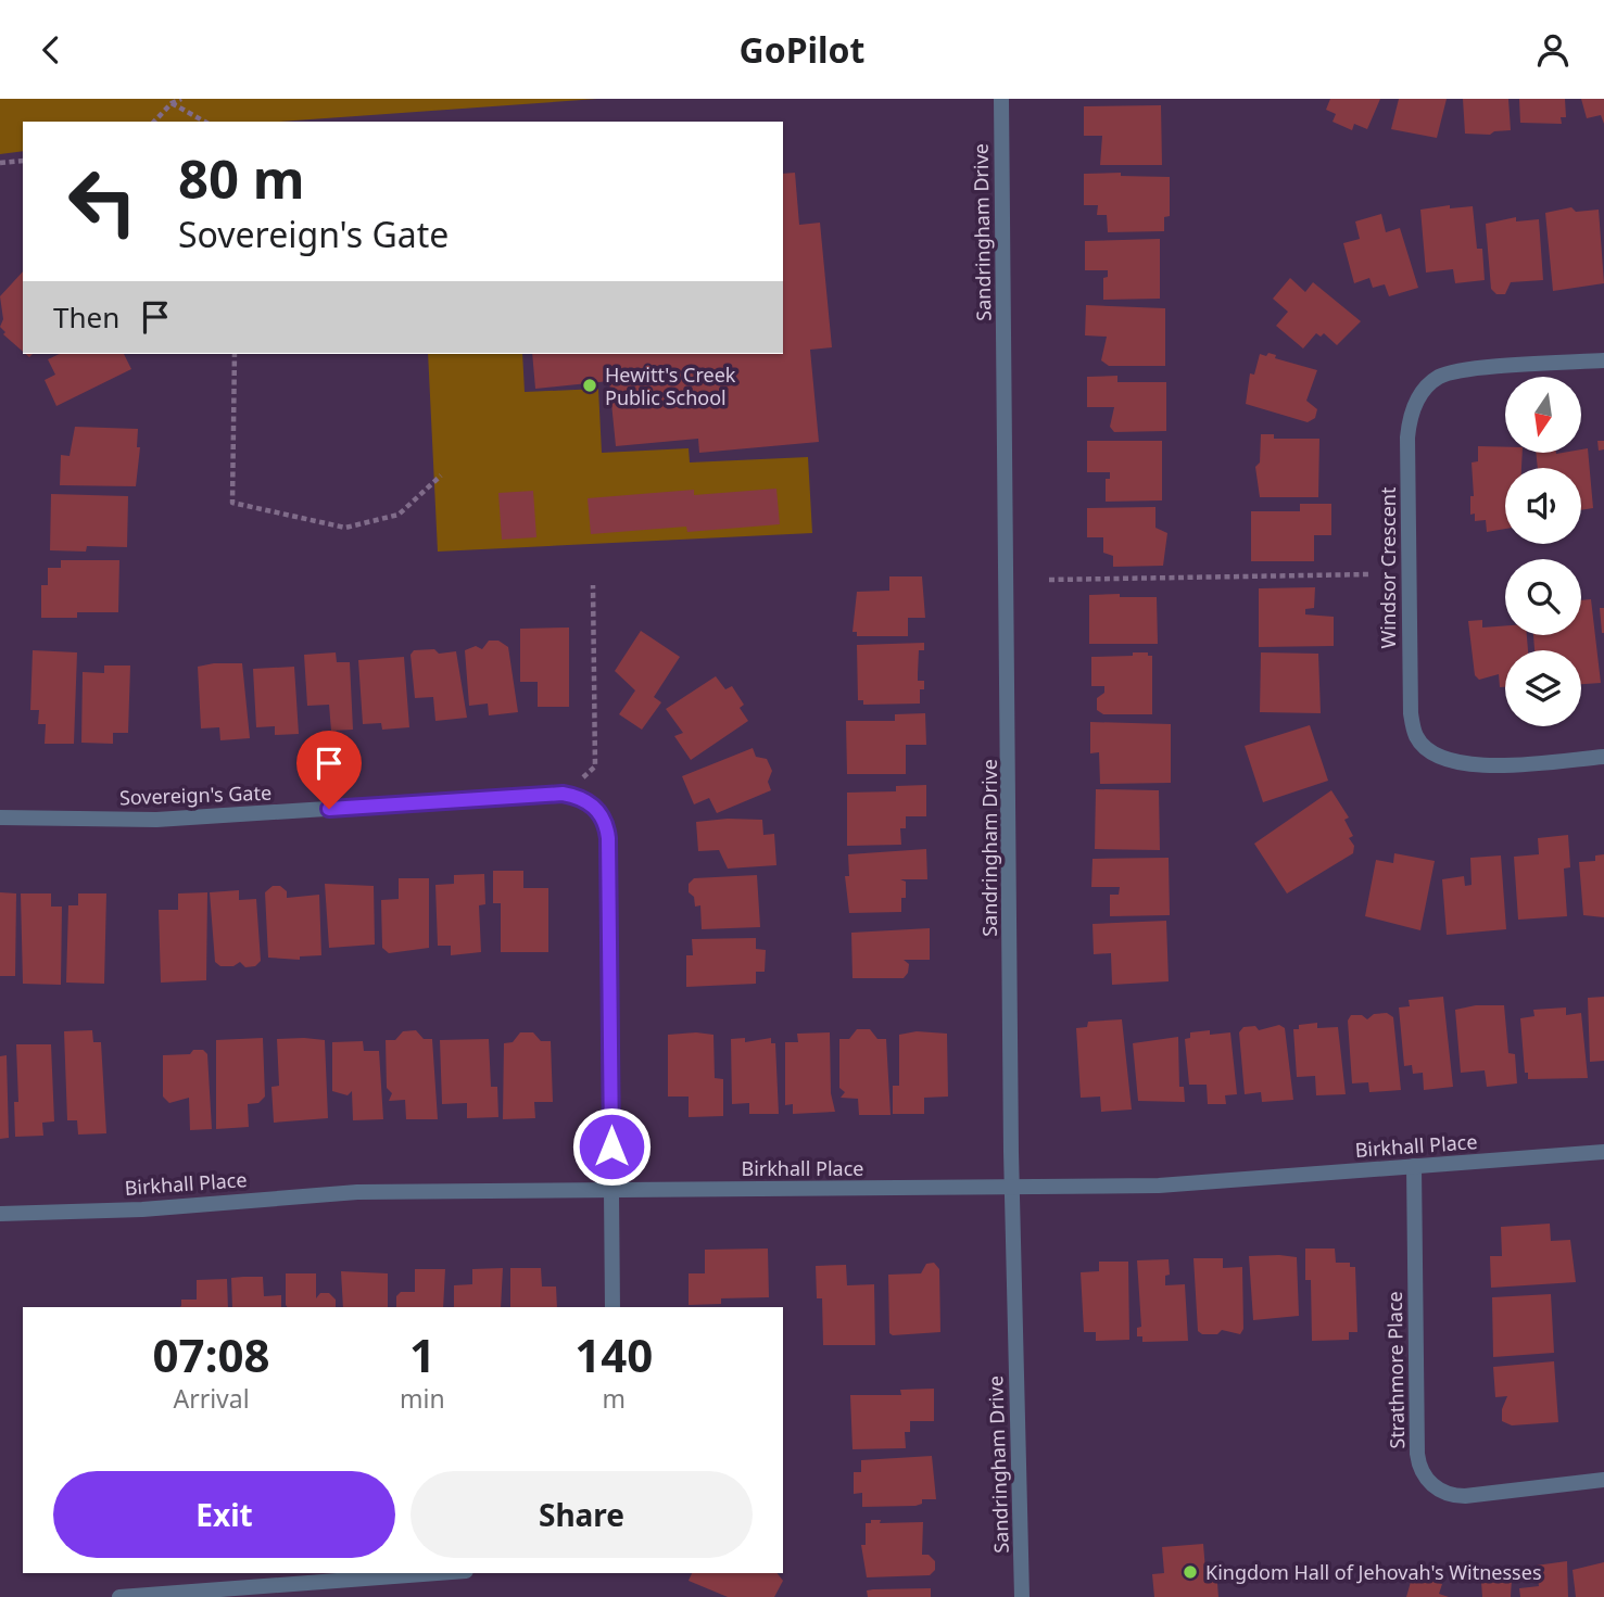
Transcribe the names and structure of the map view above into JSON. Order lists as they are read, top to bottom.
{
  "streets": {
    "street": [
      "Sandringham Drive",
      "Windsor Crescent",
      "Sovereign's Gate",
      "Birkhall Place",
      "Strathmore Place"
    ]
  },
  "crossings": [
    ["Sandringham Drive", "Birkhall Place"],
    ["Birkhall Place", "Strathmore Place"]
  ],
  "places": ["Hewitt's Creek Public School", "Kingdom Hall of Jehovah's Witnesses"],
  "north": "bottom",
  "page": {
    "header": "GoPilot",
    "turn": ["80 m", "Sovereign's Gate"],
    "then": "Then",
    "eta": [
      "07:08",
      "Arrival",
      "1",
      "min",
      "140",
      "m"
    ],
    "buttons": ["Exit", "Share"]
  }
}
